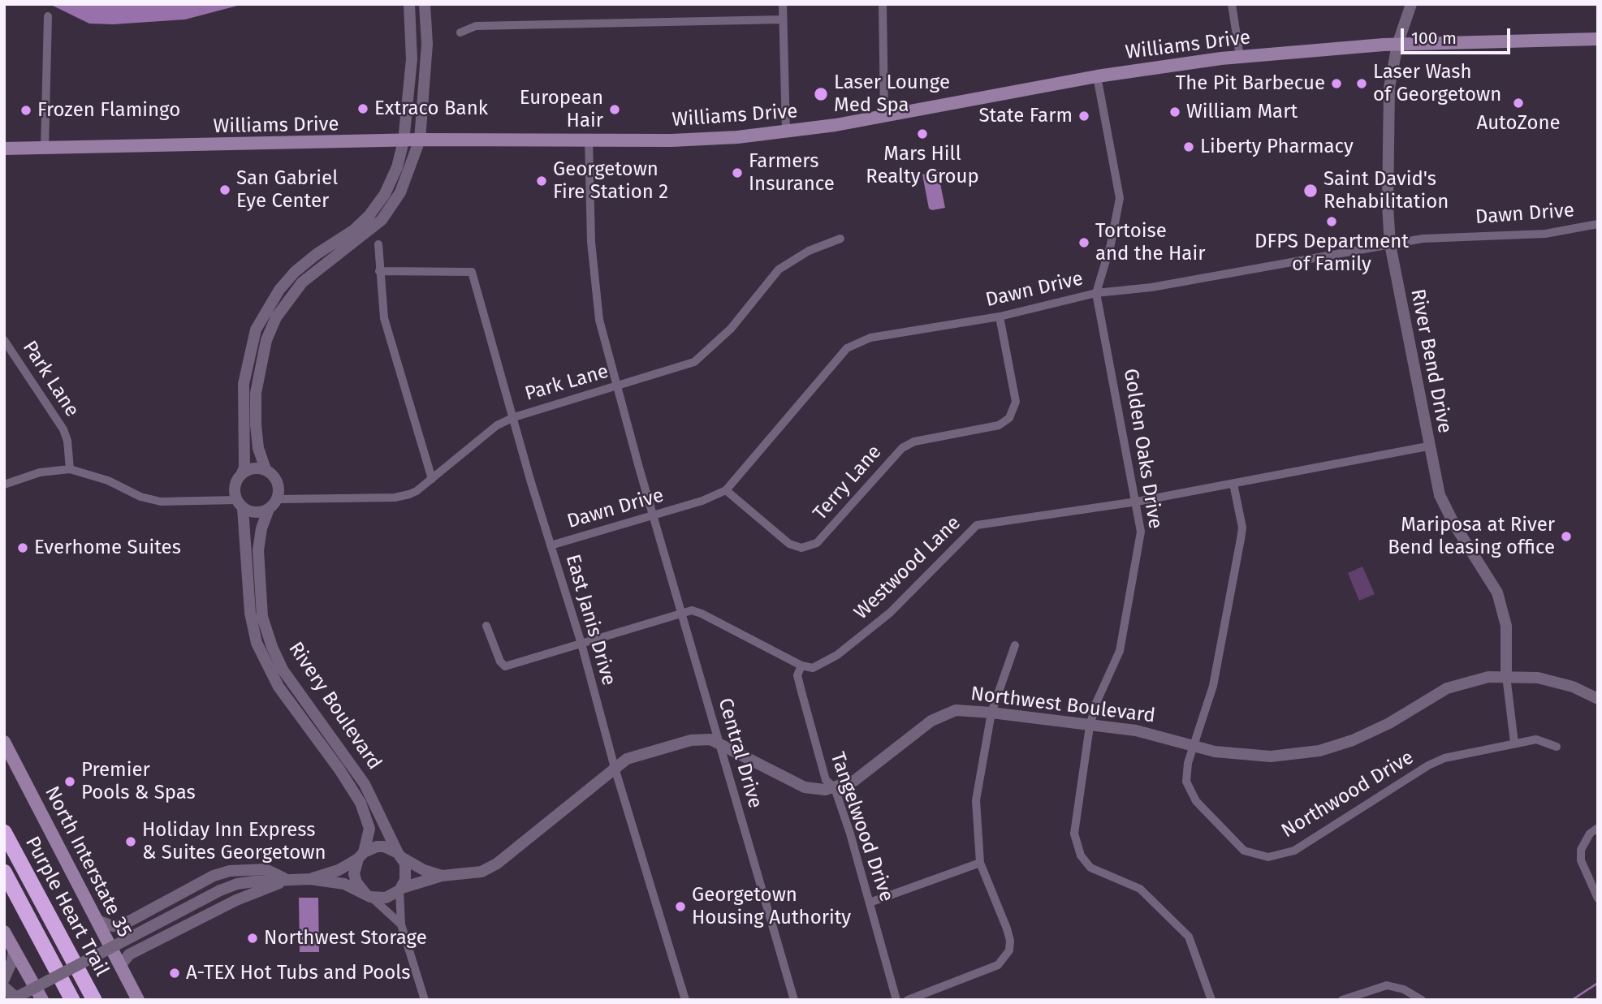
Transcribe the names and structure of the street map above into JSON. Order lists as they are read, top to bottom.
{
  "streets": {
    "highway": ["Purple Heart Trail"],
    "main road": ["Williams Drive", "North Interstate 35"],
    "street": [
      "Dawn Drive",
      "River Bend Drive",
      "Park Lane",
      "Golden Oaks Drive",
      "Terry Lane",
      "Westwood Lane",
      "East Janis Drive",
      "Northwest Boulevard",
      "Rivery Boulevard",
      "Central Drive",
      "Northwood Drive",
      "Tangelwood Drive"
    ]
  },
  "crossings": [
    ["Williams Drive", "River Bend Drive"],
    ["Williams Drive", "Golden Oaks Drive"],
    ["Williams Drive", "Central Drive"],
    ["Dawn Drive", "River Bend Drive"],
    ["Dawn Drive", "Golden Oaks Drive"],
    ["Dawn Drive", "Terry Lane"],
    ["Dawn Drive", "East Janis Drive"],
    ["Dawn Drive", "Central Drive"],
    ["River Bend Drive", "Westwood Lane"],
    ["River Bend Drive", "Northwest Boulevard"],
    ["Park Lane", "East Janis Drive"],
    ["Park Lane", "Rivery Boulevard"],
    ["Park Lane", "Central Drive"],
    ["Golden Oaks Drive", "Westwood Lane"],
    ["Golden Oaks Drive", "Northwest Boulevard"],
    ["Westwood Lane", "Northwood Drive"],
    ["Westwood Lane", "Tangelwood Drive"],
    ["East Janis Drive", "Northwest Boulevard"],
    ["Northwest Boulevard", "Rivery Boulevard"],
    ["Northwest Boulevard", "Central Drive"],
    ["Northwest Boulevard", "Northwood Drive"],
    ["Northwest Boulevard", "Tangelwood Drive"]
  ],
  "places": [
    "The Pit Barbecue",
    "Laser Wash of Georgetown",
    "Laser Lounge Med Spa",
    "AutoZone",
    "Extraco Bank",
    "European Hair",
    "Frozen Flamingo",
    "William Mart",
    "State Farm",
    "Mars Hill Realty Group",
    "Liberty Pharmacy",
    "Farmers Insurance",
    "Georgetown Fire Station 2",
    "San Gabriel Eye Center",
    "Saint David's Rehabilitation",
    "DFPS Department of Family",
    "Tortoise and the Hair",
    "Mariposa at River Bend leasing office",
    "Everhome Suites",
    "Premier Pools & Spas",
    "Holiday Inn Express & Suites Georgetown",
    "Georgetown Housing Authority",
    "Northwest Storage",
    "A-TEX Hot Tubs and Pools"
  ],
  "scale_bar": "100 m"
}
